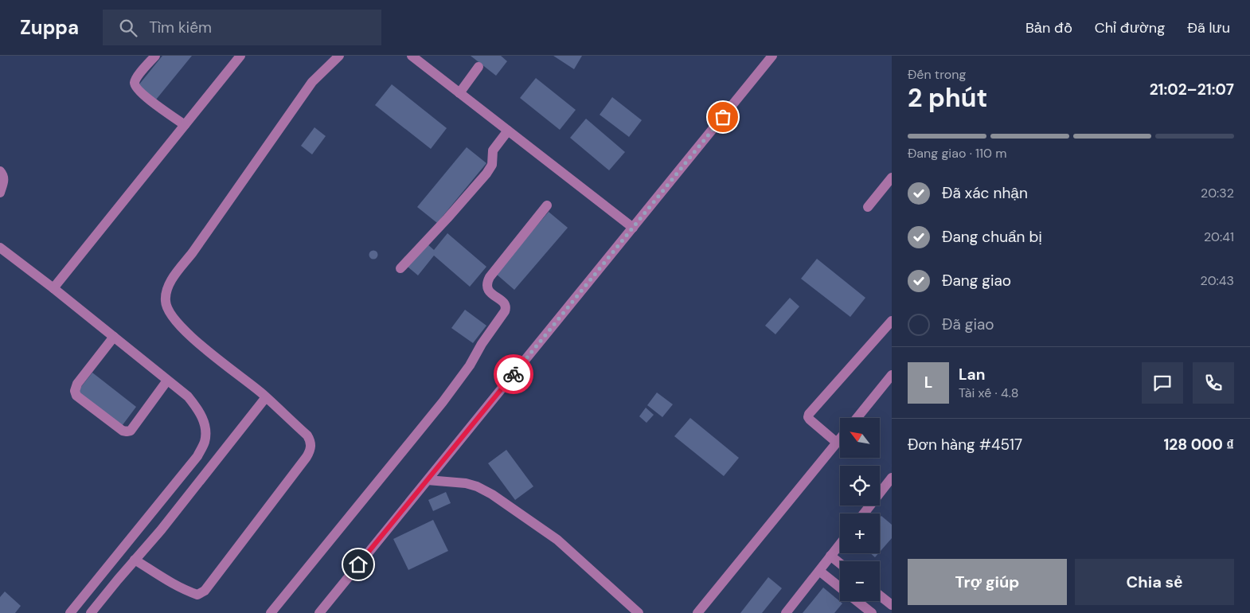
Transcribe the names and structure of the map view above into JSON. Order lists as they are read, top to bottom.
{
  "north": "top left",
  "page": {
    "header": "Zuppa",
    "search": "Tìm kiếm",
    "nav": ["Bản đồ", "Chỉ đường", "Đã lưu"],
    "heading": ["2 phút", "Đến trong", "21:02–21:07"],
    "panel": [
      "Lan",
      "Tài xế · 4.8",
      "Đơn hàng #4517",
      "128 000 ₫"
    ],
    "bar": "Đang giao · 110 m",
    "list": [
      ["Đã xác nhận", "20:32"],
      ["Đang chuẩn bị", "20:41"],
      ["Đang giao", "20:43"],
      "Đã giao"
    ],
    "round": "L",
    "map_buttons": ["+", "−"],
    "buttons": ["Trợ giúp", "Chia sẻ"]
  }
}
